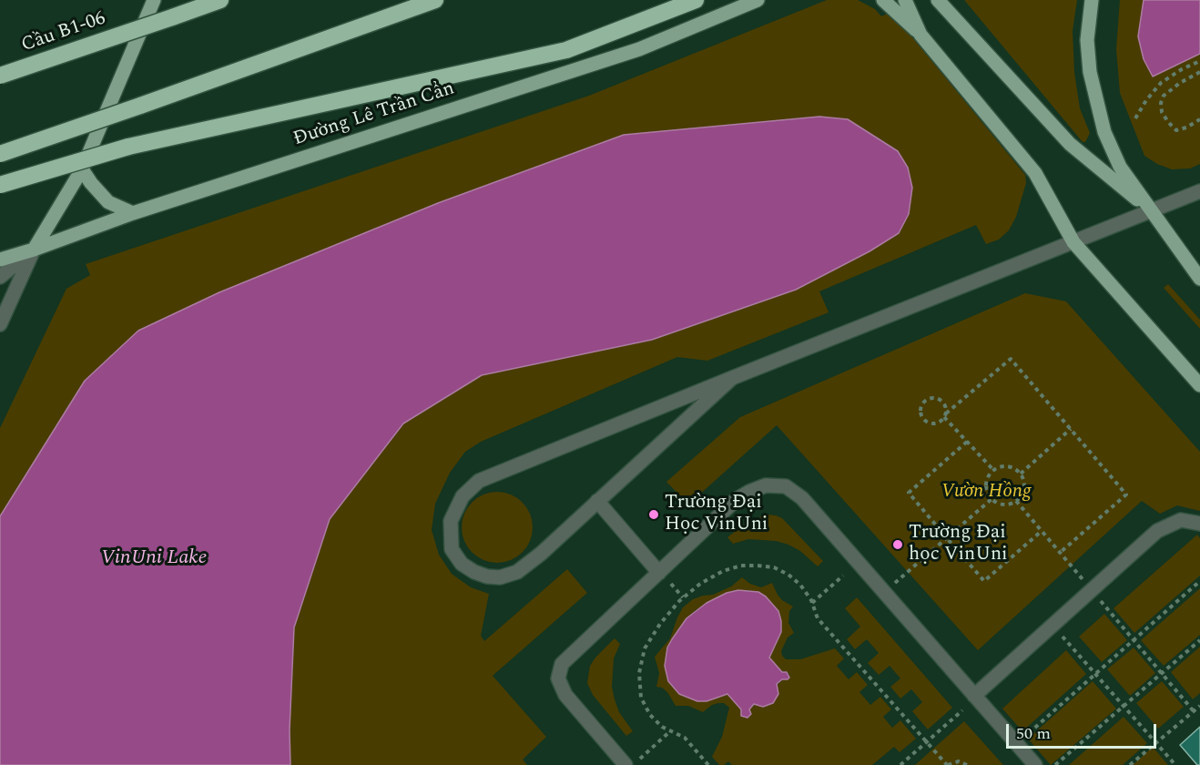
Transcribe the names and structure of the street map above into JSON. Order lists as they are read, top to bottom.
{
  "streets": {
    "highway": ["Cầu B1-06"],
    "main road": ["Đường Lê Trần Cẩn"]
  },
  "water": ["VinUni Lake"],
  "parks": ["Vườn Hồng"],
  "places": ["Trường Đại Học VinUni", "Trường Đại học VinUni"],
  "scale_bar": "50 m"
}
